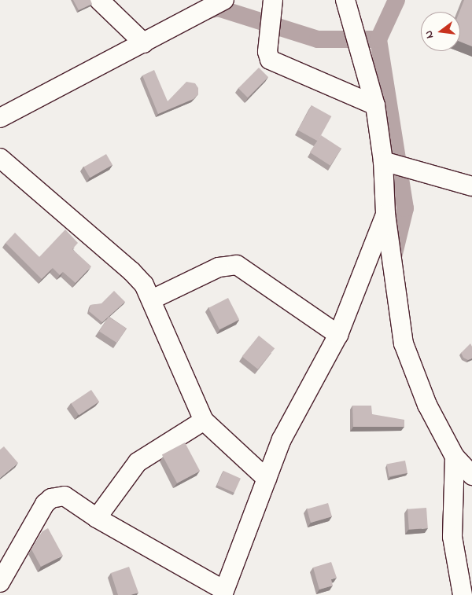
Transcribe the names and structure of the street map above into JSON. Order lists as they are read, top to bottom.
{
  "north": "left"
}
